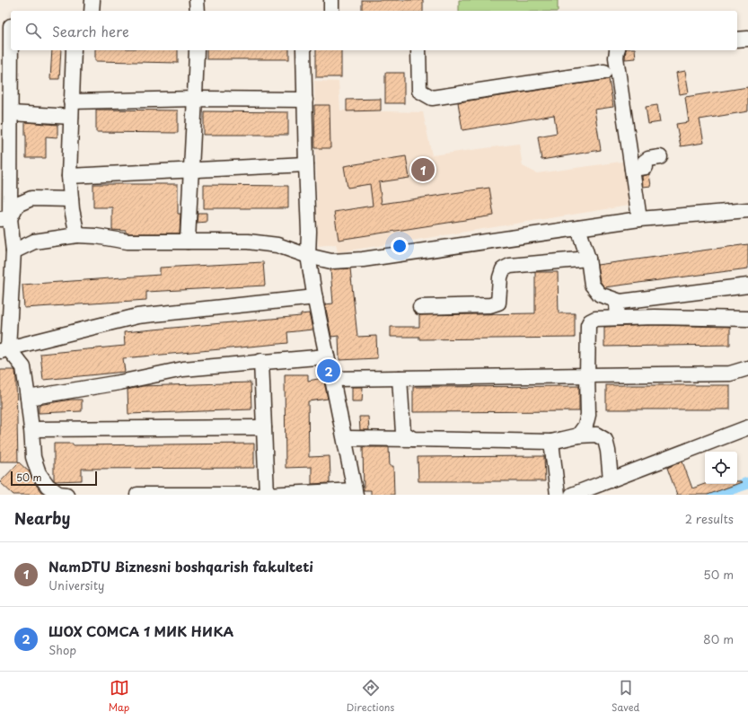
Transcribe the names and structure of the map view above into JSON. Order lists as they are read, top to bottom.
{
  "scale_bar": "50 m",
  "page": {
    "search": "Search here",
    "pins": ["1", "2"],
    "scale": "50 m",
    "heading": ["Nearby", "2 results"],
    "list": [
      {
        "mark": "1",
        "name": "NamDTU Biznesni boshqarish fakulteti",
        "note": "University",
        "value": "50 m"
      },
      {
        "mark": "2",
        "name": "ШОХ СОМСА 1 МИК НИКА",
        "note": "Shop",
        "value": "80 m"
      }
    ],
    "nav": ["Map", "Directions", "Saved"]
  }
}
